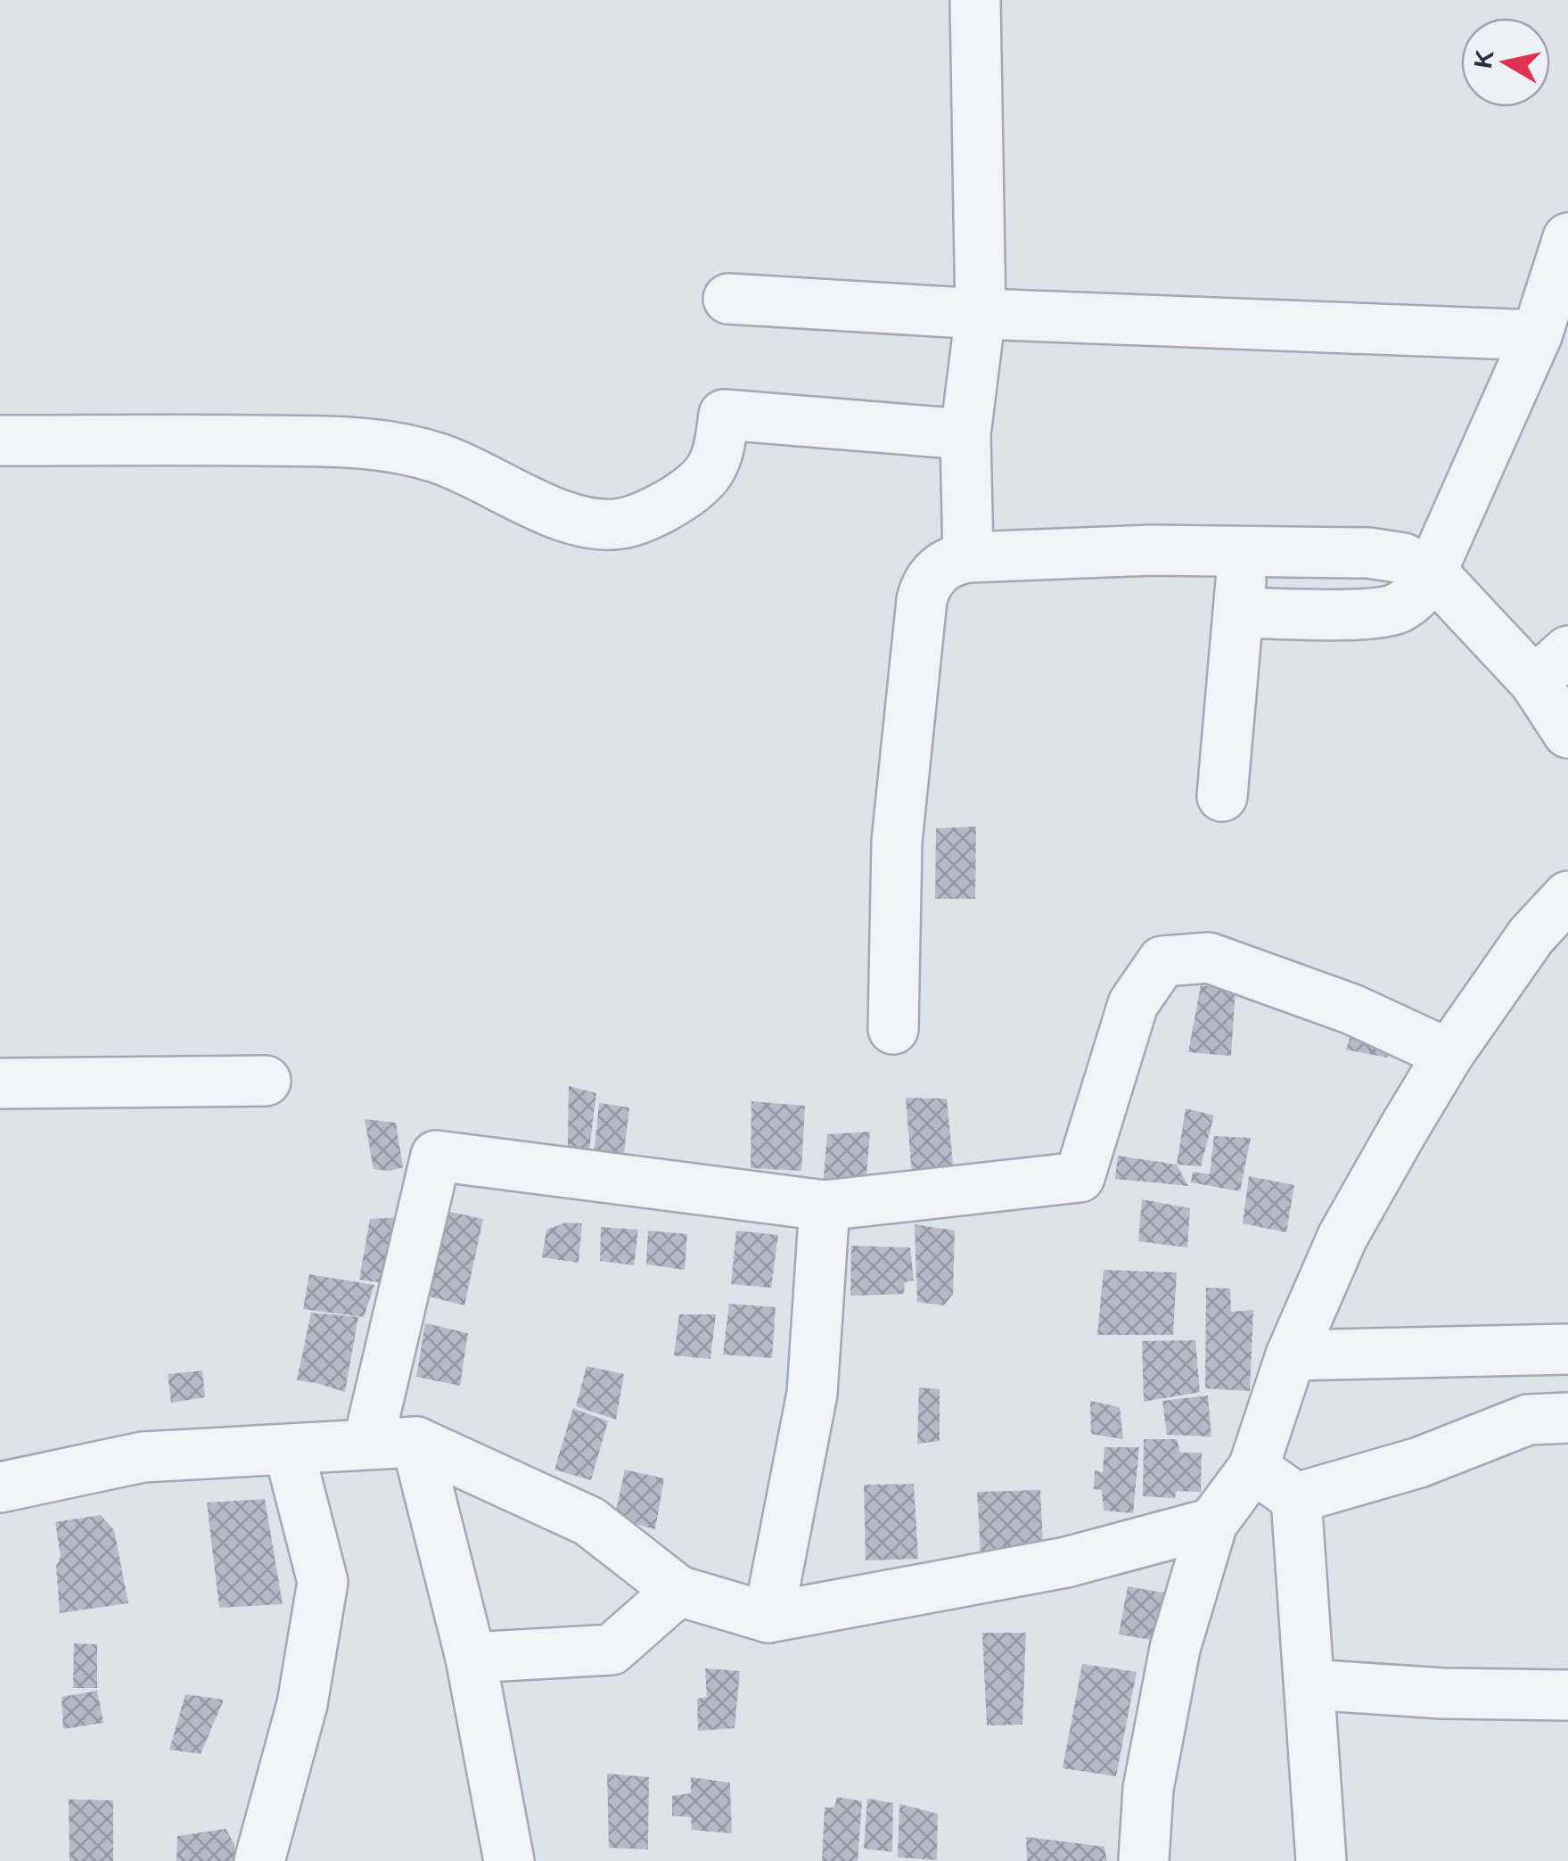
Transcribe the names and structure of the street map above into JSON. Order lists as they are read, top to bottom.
{
  "north": "left"
}
